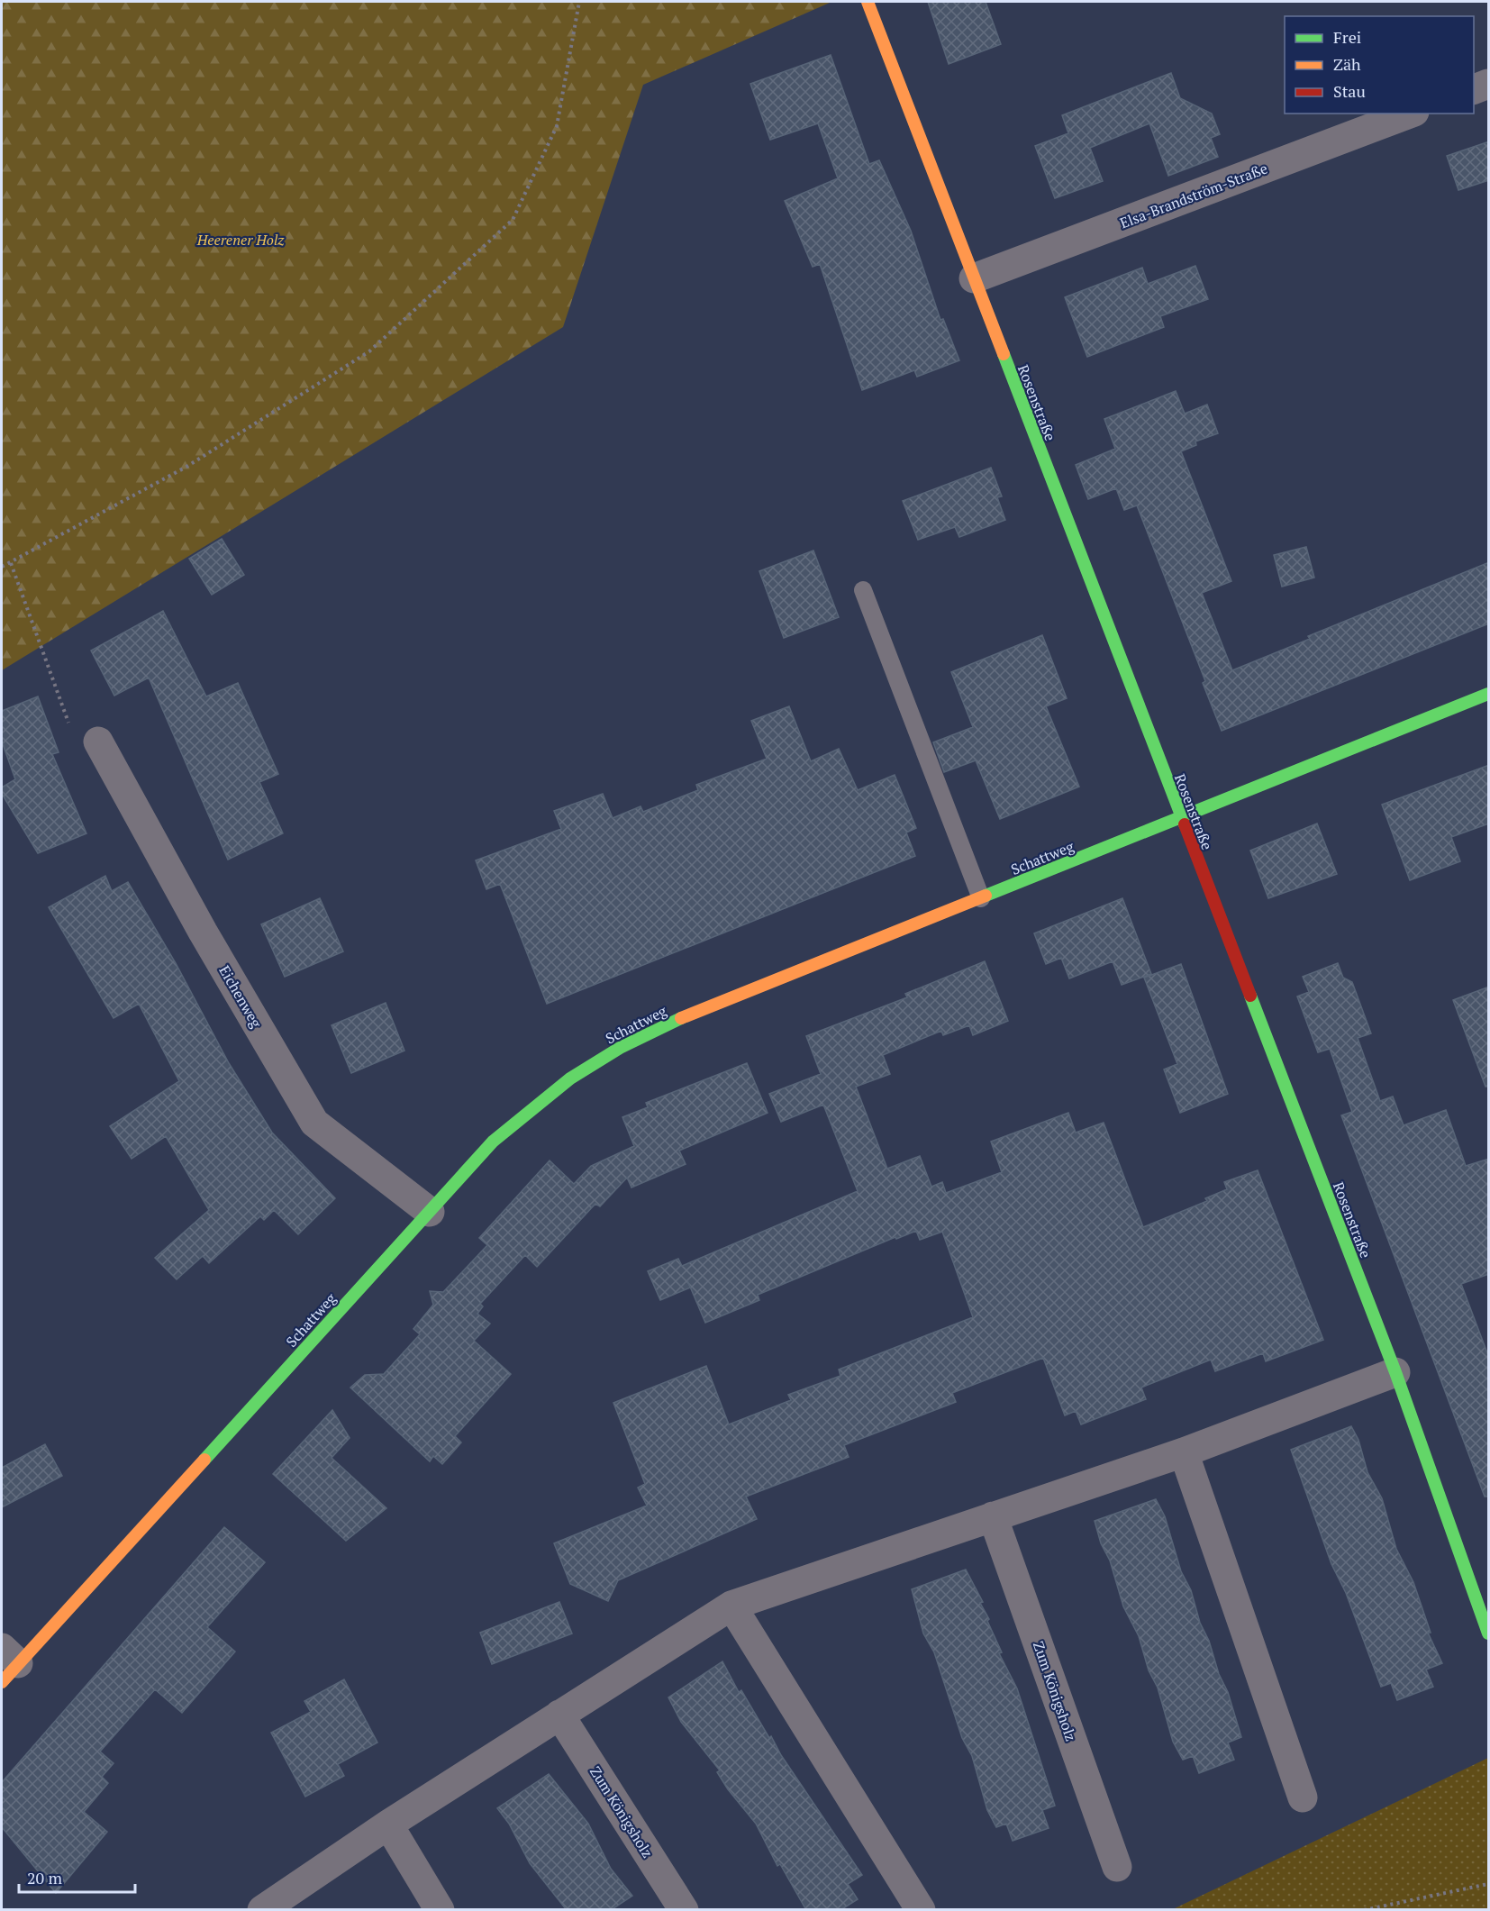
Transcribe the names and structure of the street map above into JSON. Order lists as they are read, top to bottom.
{
  "streets": {
    "street": [
      "Elsa-Brandström-Straße",
      "Rosenstraße",
      "Schattweg",
      "Eichenweg",
      "Zum Königsholz"
    ]
  },
  "crossings": [
    ["Elsa-Brandström-Straße", "Rosenstraße"],
    ["Rosenstraße", "Schattweg"],
    ["Schattweg", "Eichenweg"]
  ],
  "parks": ["Heerener Holz"],
  "legend": ["Frei", "Zäh", "Stau"],
  "scale_bar": "20 m"
}
